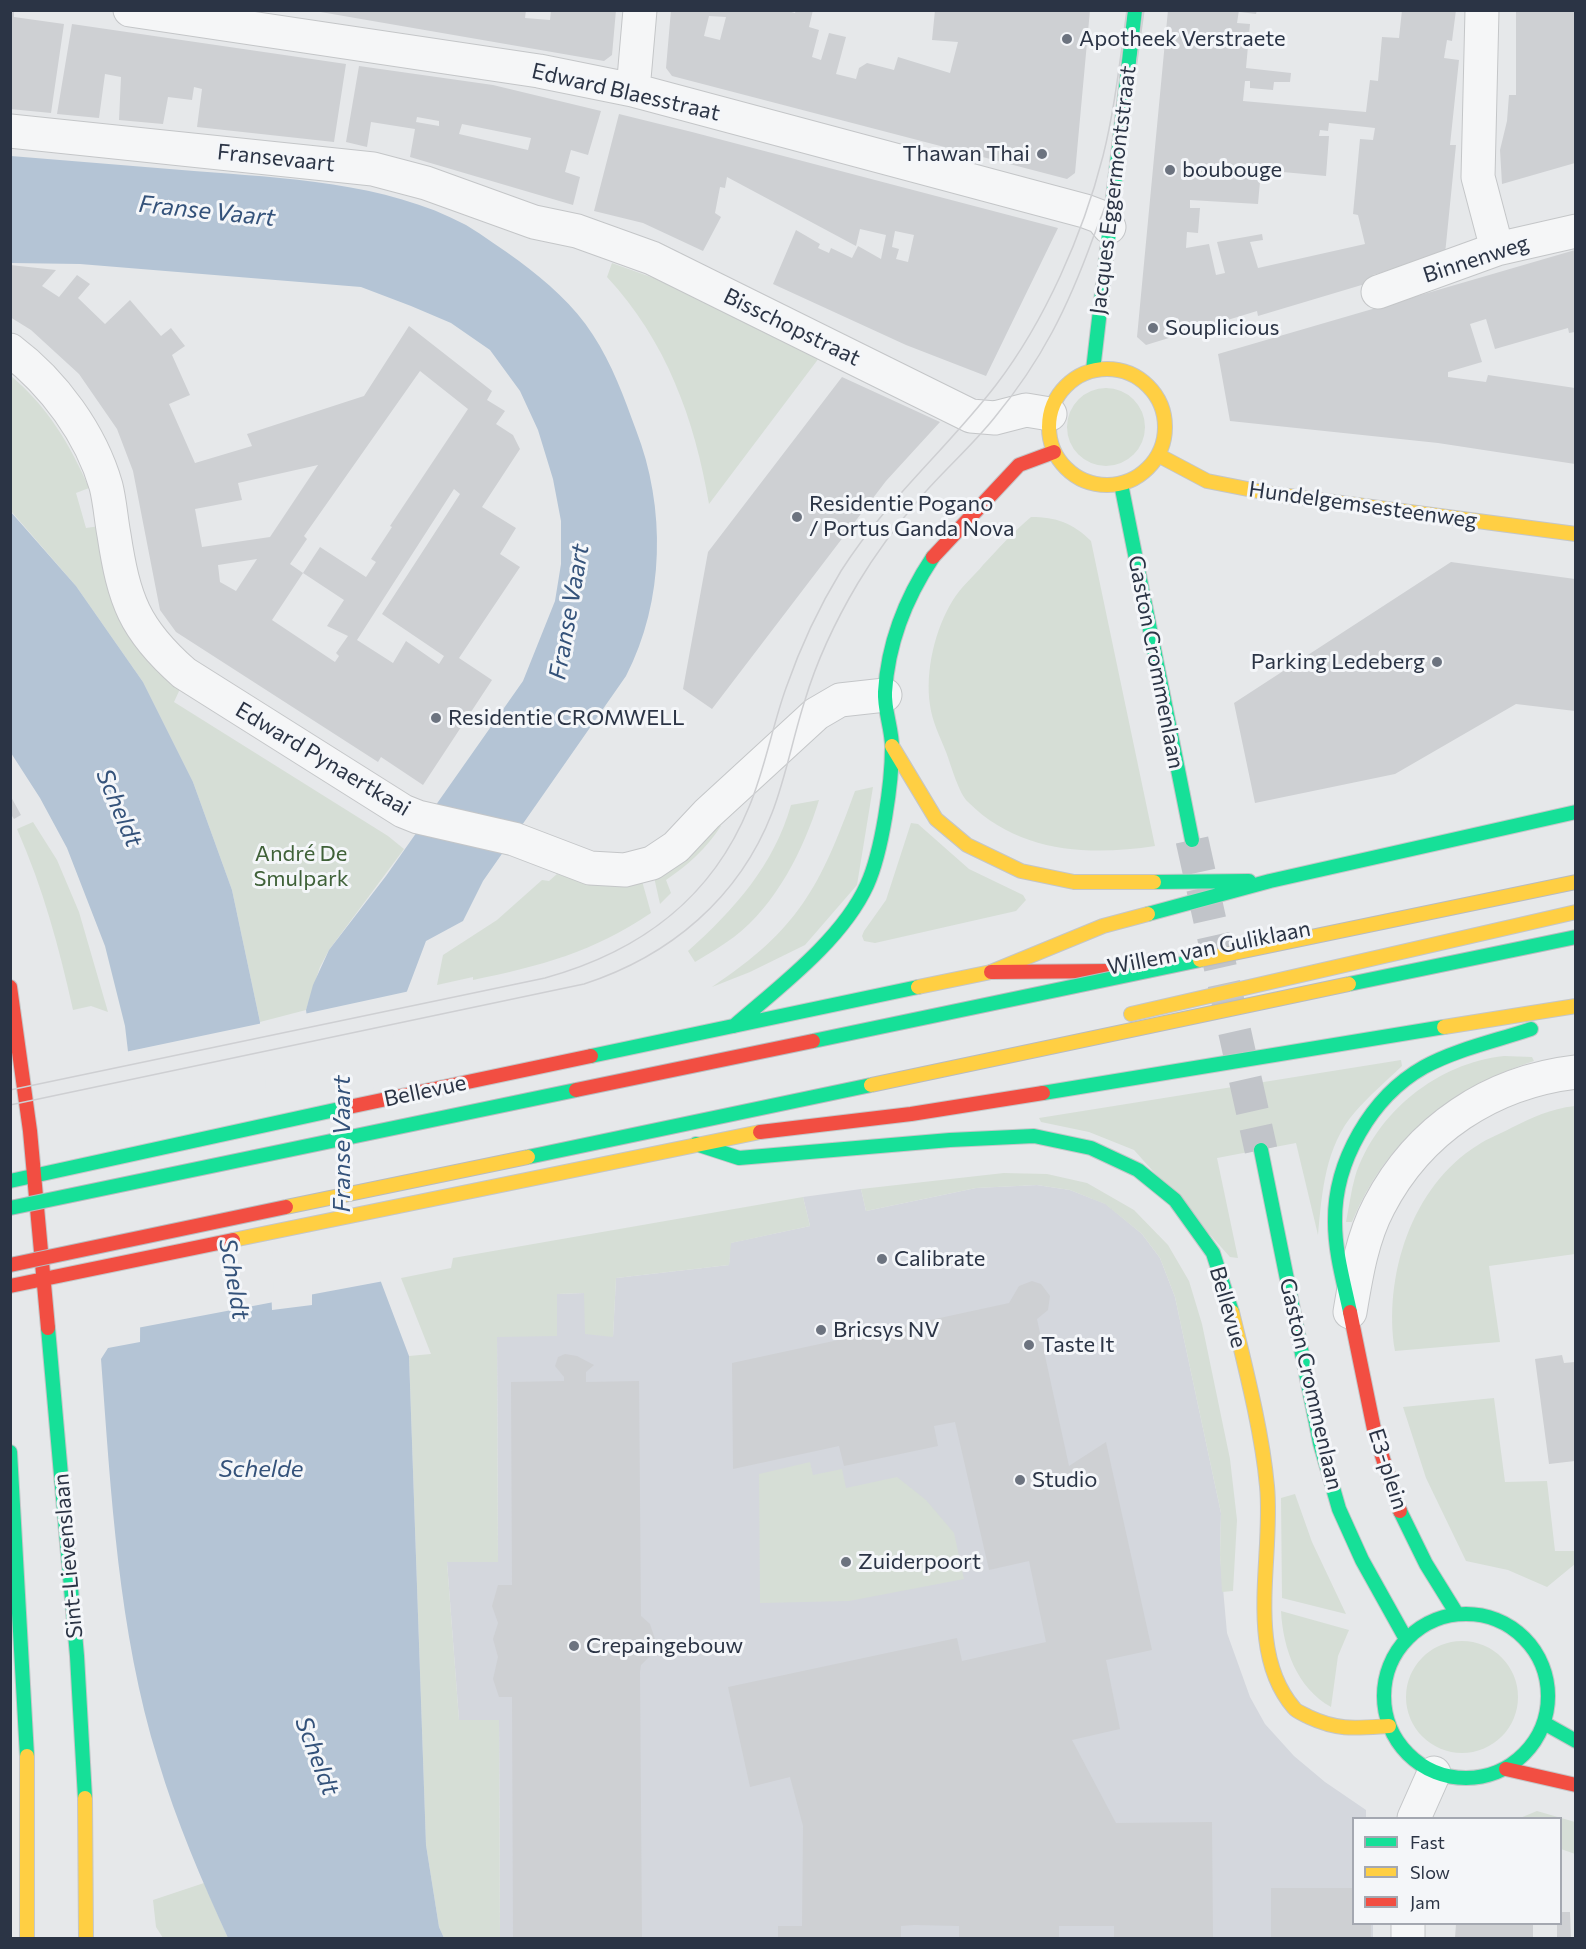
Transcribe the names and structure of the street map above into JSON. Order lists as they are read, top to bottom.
{
  "streets": {
    "main road": [
      "Jacques Eggermontstraat",
      "Hundelgemsesteenweg",
      "Gaston Crommenlaan",
      "Willem van Guliklaan",
      "Bellevue",
      "E3-plein",
      "Sint-Lievenslaan"
    ],
    "street": [
      "Edward Blaesstraat",
      "Fransevaart",
      "Binnenweg",
      "Bisschopstraat",
      "Edward Pynaertkaai"
    ]
  },
  "crossings": [
    ["Edward Blaesstraat", "Jacques Eggermontstraat"],
    ["Fransevaart", "Bisschopstraat"],
    ["Jacques Eggermontstraat", "Bisschopstraat"],
    ["Jacques Eggermontstraat", "Hundelgemsesteenweg"],
    ["Jacques Eggermontstraat", "Gaston Crommenlaan"],
    ["Bisschopstraat", "Hundelgemsesteenweg"],
    ["Bisschopstraat", "Gaston Crommenlaan"],
    ["Hundelgemsesteenweg", "Gaston Crommenlaan"],
    ["Gaston Crommenlaan", "Bellevue"],
    ["Gaston Crommenlaan", "E3-plein"],
    ["Willem van Guliklaan", "Bellevue"],
    ["Bellevue", "E3-plein"],
    ["Bellevue", "Sint-Lievenslaan"]
  ],
  "water": ["Franse Vaart", "Scheldt", "Schelde"],
  "parks": ["André De Smulpark"],
  "places": [
    "Apotheek Verstraete",
    "Thawan Thai",
    "boubouge",
    "Souplicious",
    "Residentie Pogano / Portus Ganda Nova",
    "Parking Ledeberg",
    "Residentie CROMWELL",
    "Calibrate",
    "Bricsys NV",
    "Taste It",
    "Studio",
    "Zuiderpoort",
    "Crepaingebouw"
  ],
  "legend": ["Fast", "Slow", "Jam"]
}
